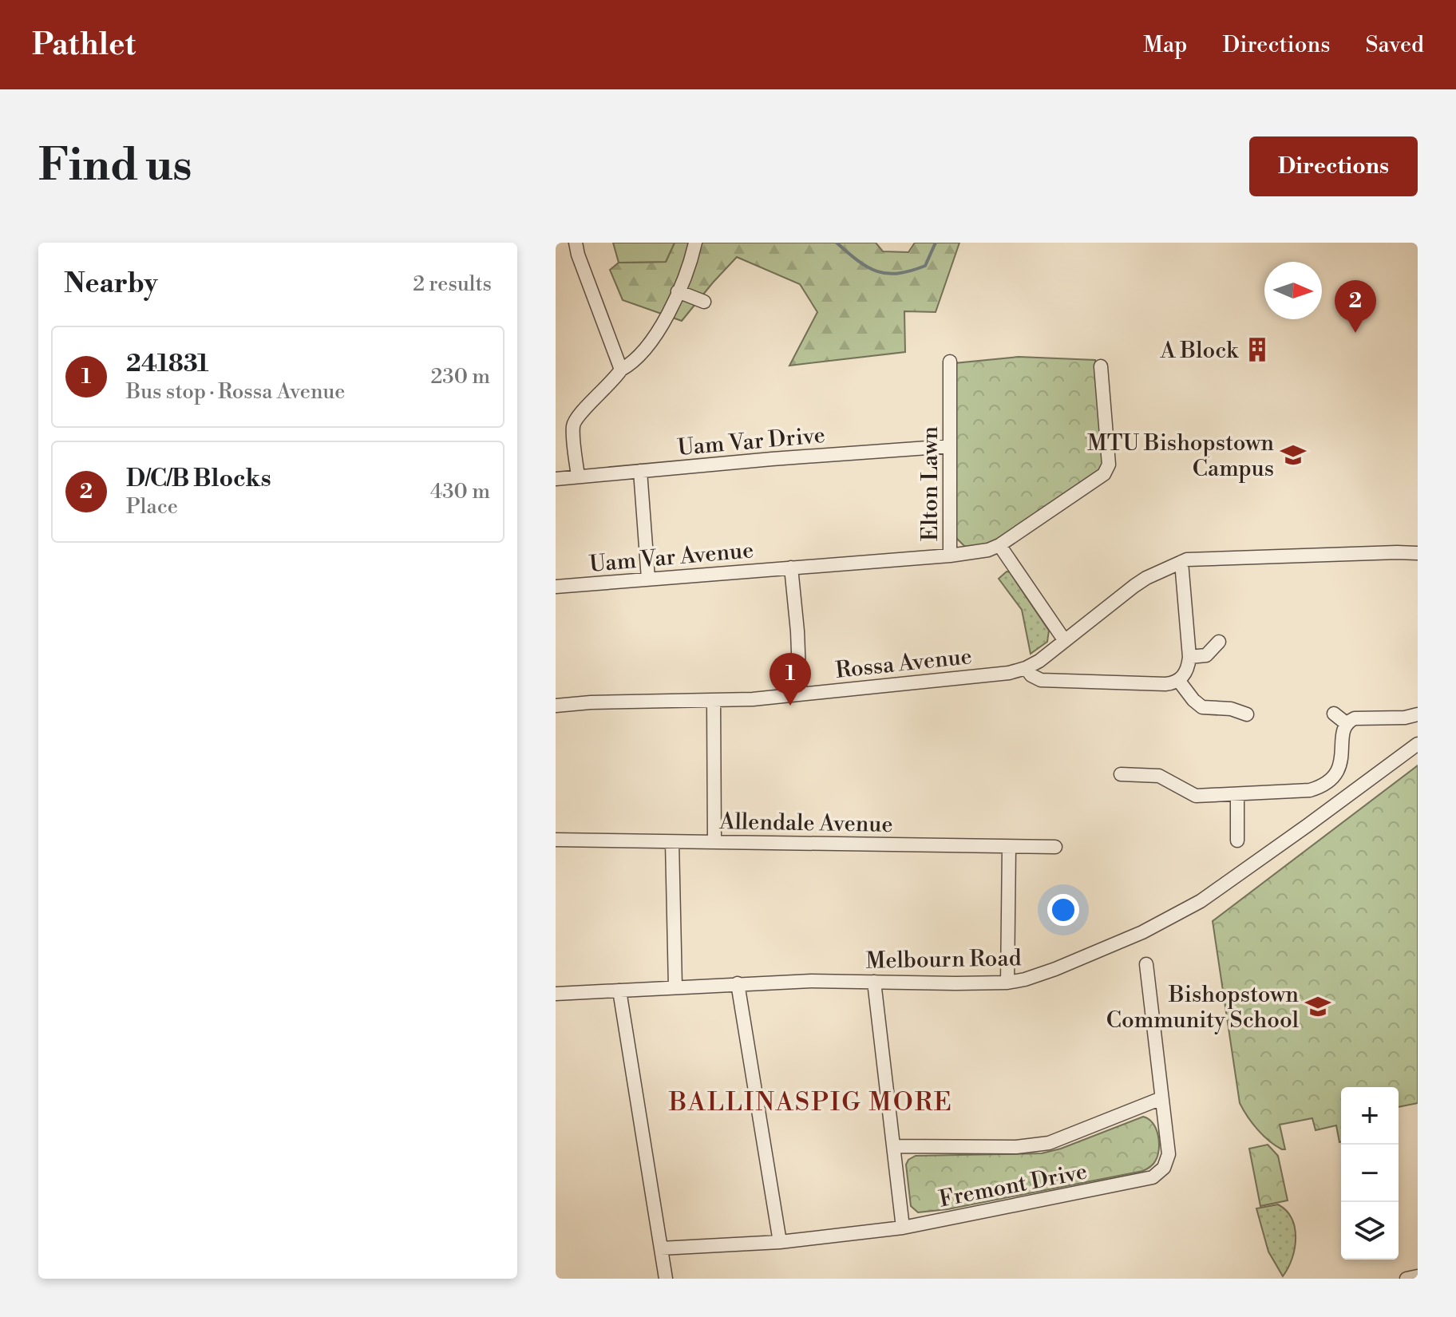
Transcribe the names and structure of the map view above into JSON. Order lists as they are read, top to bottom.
{
  "streets": {
    "street": [
      "Uam Var Drive",
      "Elton Lawn",
      "Uam Var Avenue",
      "Rossa Avenue",
      "Allendale Avenue",
      "Melbourn Road",
      "Fremont Drive"
    ]
  },
  "crossings": [
    ["Uam Var Drive", "Elton Lawn"],
    ["Elton Lawn", "Uam Var Avenue"]
  ],
  "districts": ["BALLINASPIG MORE"],
  "places": {
    "building": ["A Block"],
    "school or university": ["MTU Bishopstown Campus", "Bishopstown Community School"]
  },
  "north": "right",
  "page": {
    "header": "Pathlet",
    "nav": ["Map", "Directions", "Saved"],
    "buttons": "Directions",
    "title": "Find us",
    "heading": ["Nearby", "2 results"],
    "pins": ["2", "1"],
    "list": [
      {
        "mark": "1",
        "name": "241831",
        "note": "Bus stop · Rossa Avenue",
        "value": "230 m"
      },
      {
        "mark": "2",
        "name": "D/C/B Blocks",
        "note": "Place",
        "value": "430 m"
      }
    ],
    "map_buttons": ["+", "−"]
  }
}
